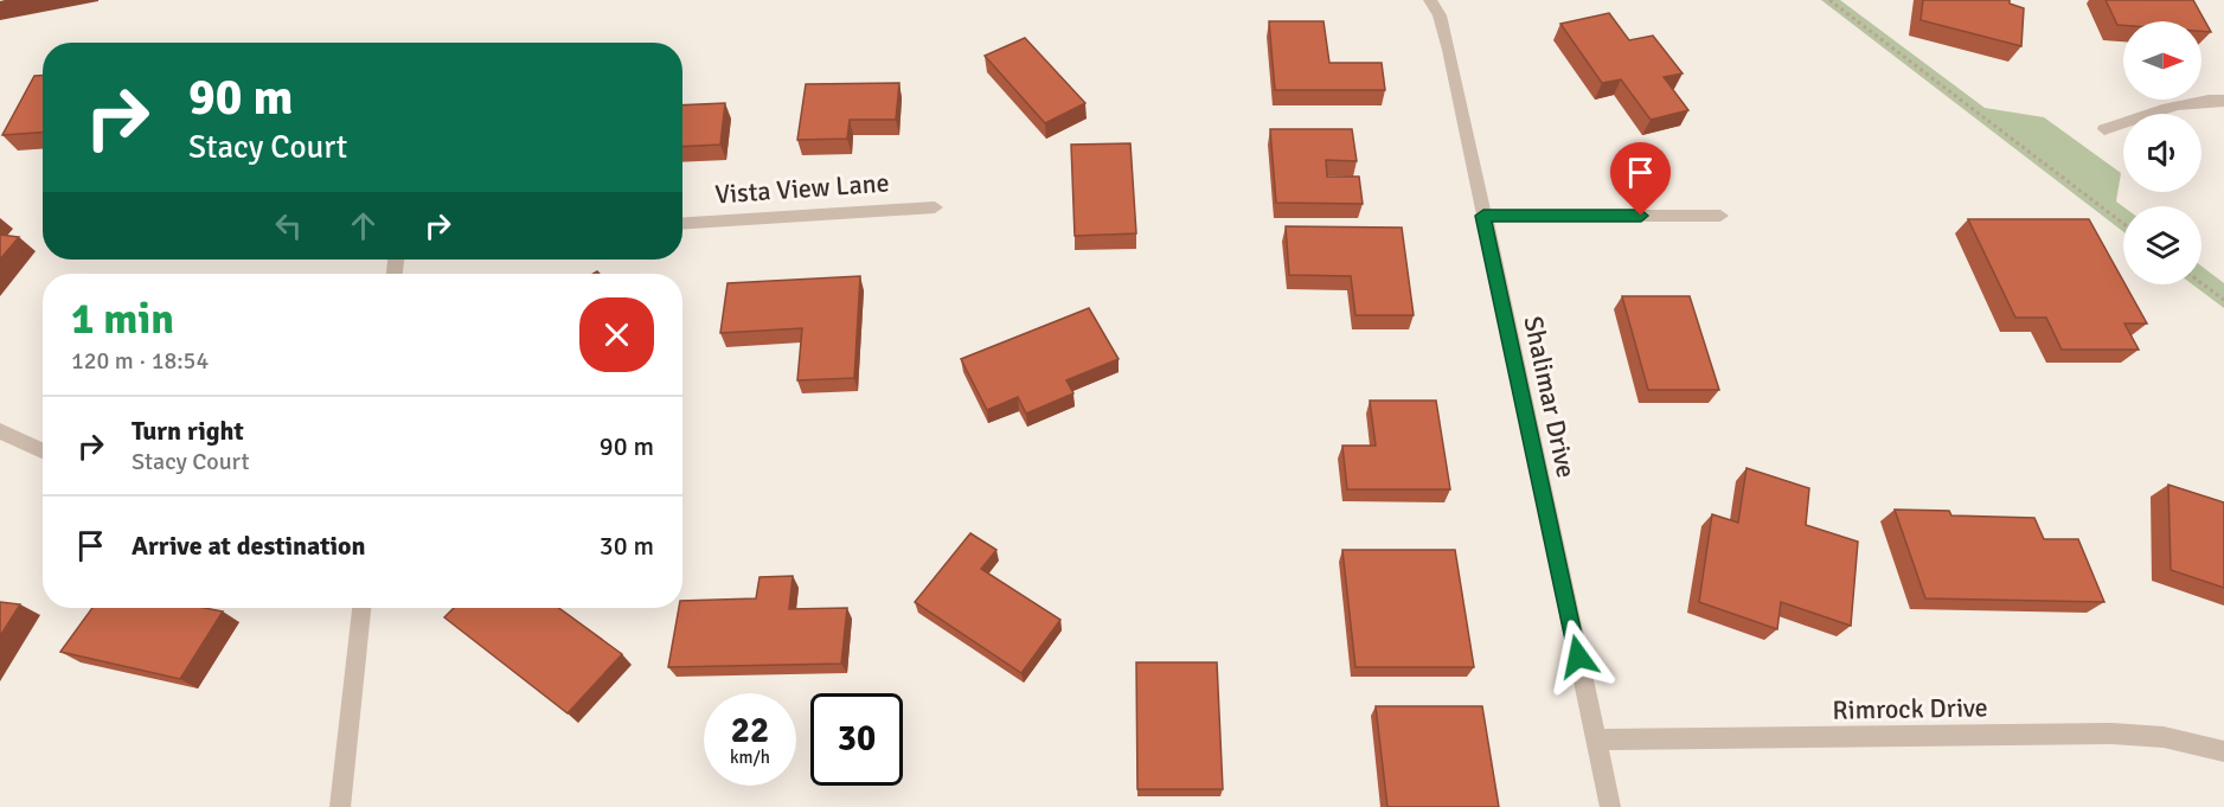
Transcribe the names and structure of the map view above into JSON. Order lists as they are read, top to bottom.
{
  "streets": {
    "street": ["Vista View Lane", "Shalimar Drive", "Rimrock Drive"]
  },
  "crossings": [
    ["Shalimar Drive", "Rimrock Drive"]
  ],
  "north": "right",
  "page": {
    "turn": ["90 m", "Stacy Court"],
    "heading": ["1 min", "120 m · 18:54"],
    "list": [
      {
        "name": "Turn right",
        "note": "Stacy Court",
        "value": "90 m"
      },
      {
        "name": "Arrive at destination",
        "value": "30 m"
      }
    ],
    "speed": "22 km/h",
    "limit": "30"
  }
}
